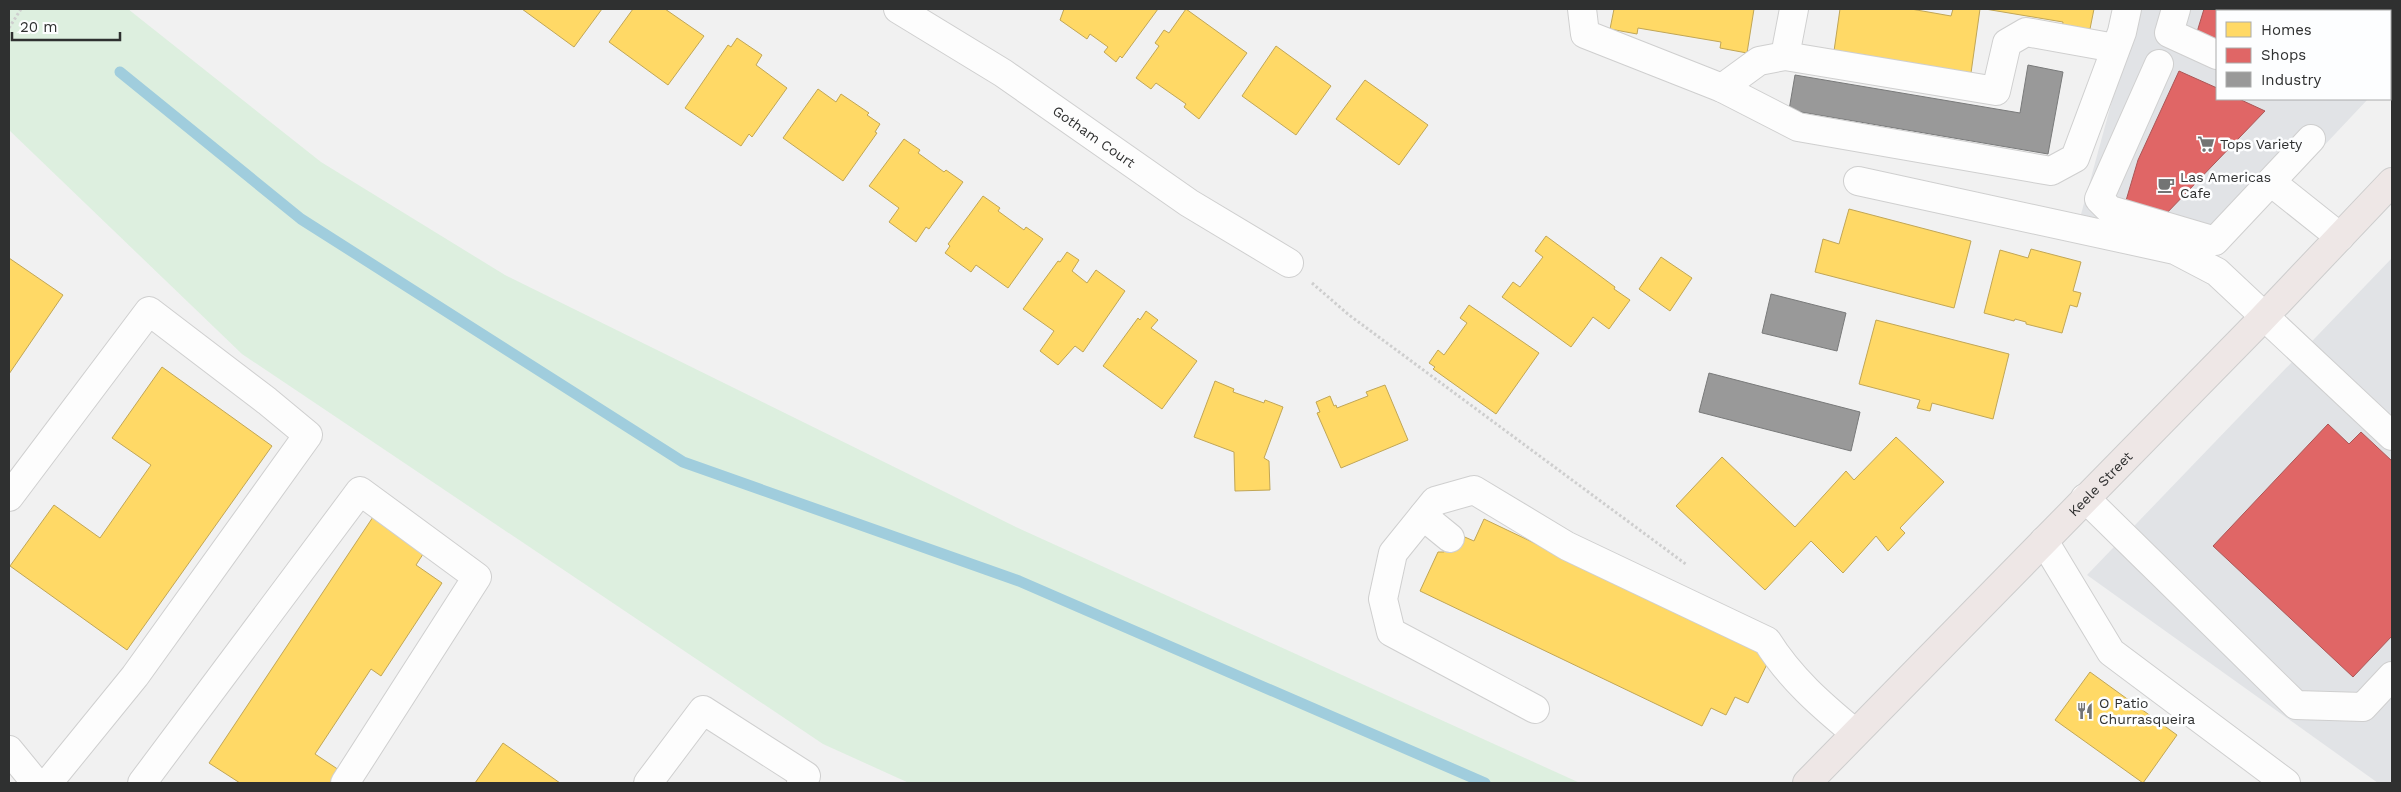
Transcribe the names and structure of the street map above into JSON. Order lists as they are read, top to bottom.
{
  "streets": {
    "main road": ["Keele Street"],
    "street": ["Gotham Court"]
  },
  "places": {
    "supermarket": ["Tops Variety"],
    "cafe": ["Las Americas Cafe"],
    "restaurant": ["O Patio Churrasqueira"]
  },
  "legend": ["Homes", "Shops", "Industry"],
  "scale_bar": "20 m"
}
